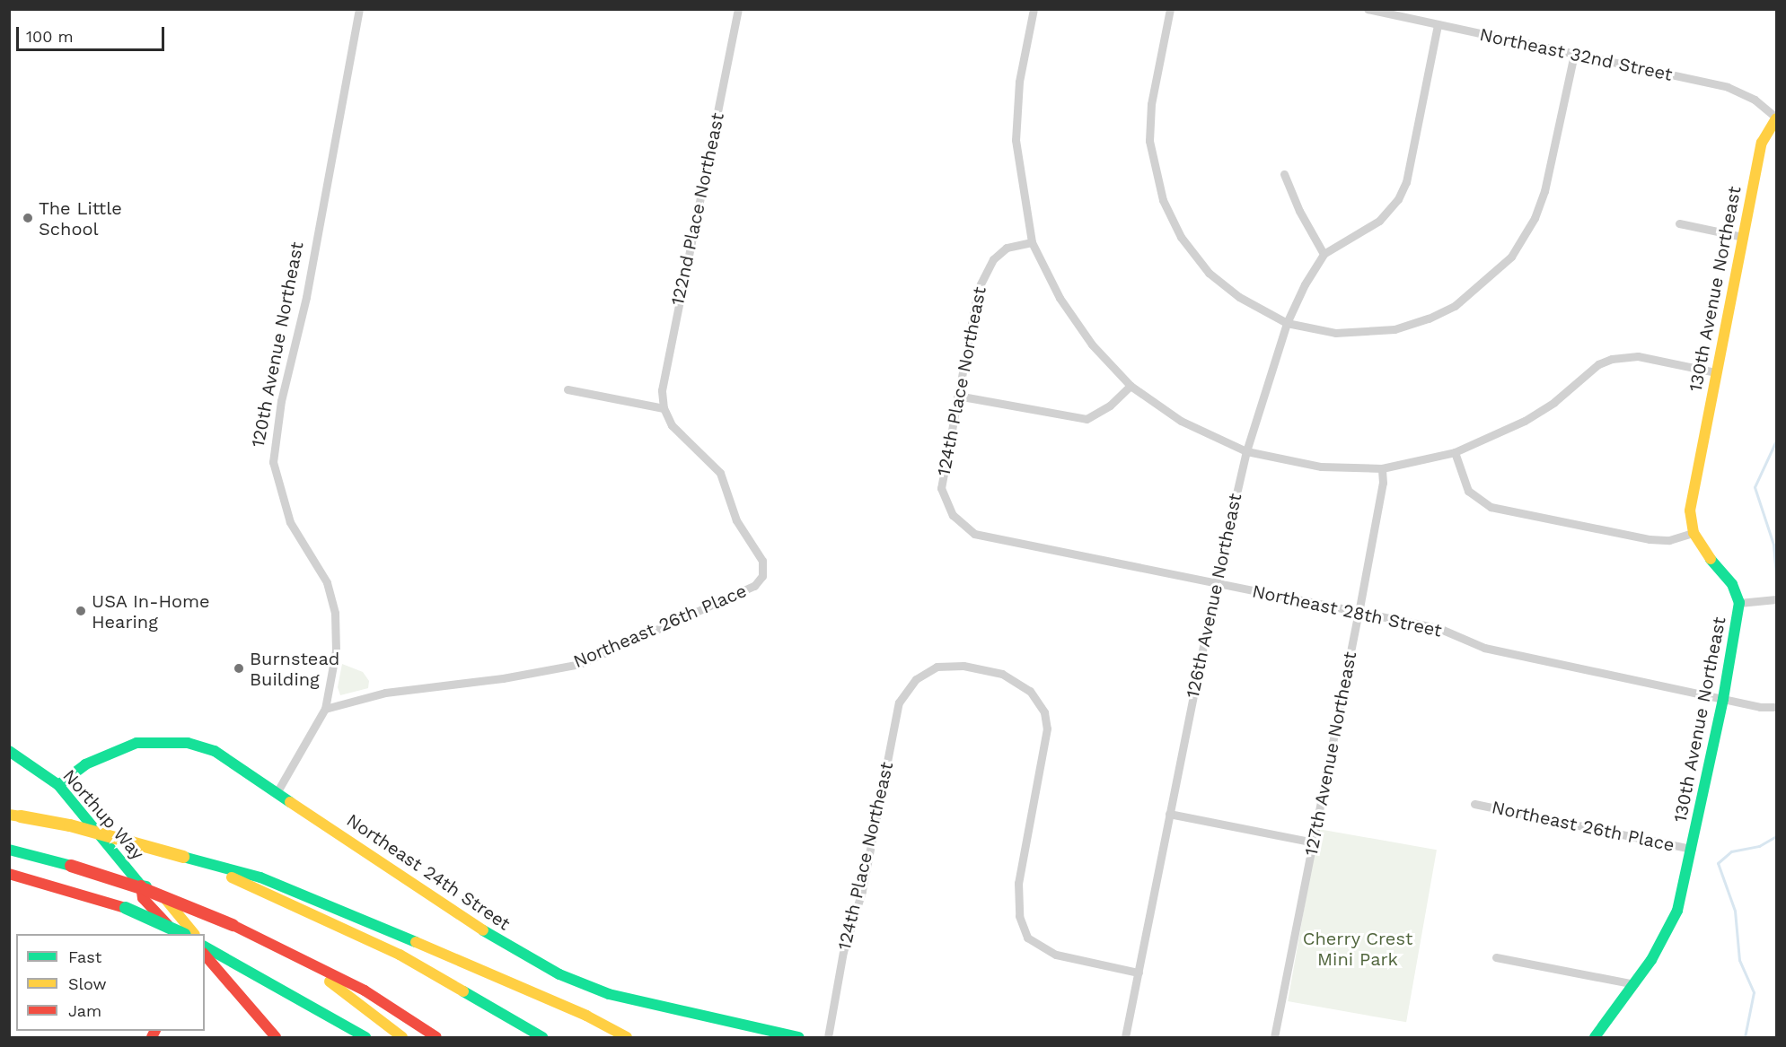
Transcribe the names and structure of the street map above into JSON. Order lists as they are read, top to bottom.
{
  "streets": {
    "main road": ["130th Avenue Northeast", "Northup Way", "Northeast 24th Street"],
    "street": [
      "Northeast 32nd Street",
      "122nd Place Northeast",
      "120th Avenue Northeast",
      "124th Place Northeast",
      "126th Avenue Northeast",
      "Northeast 28th Street",
      "Northeast 26th Place",
      "127th Avenue Northeast"
    ]
  },
  "crossings": [
    ["Northeast 32nd Street", "130th Avenue Northeast"],
    ["122nd Place Northeast", "Northeast 26th Place"],
    ["130th Avenue Northeast", "Northeast 28th Street"],
    ["130th Avenue Northeast", "Northeast 26th Place"],
    ["120th Avenue Northeast", "Northeast 26th Place"],
    ["120th Avenue Northeast", "Northeast 24th Street"],
    ["124th Place Northeast", "126th Avenue Northeast"],
    ["124th Place Northeast", "Northeast 28th Street"],
    ["126th Avenue Northeast", "Northeast 28th Street"],
    ["Northeast 28th Street", "127th Avenue Northeast"],
    ["Northup Way", "Northeast 24th Street"]
  ],
  "parks": ["Cherry Crest Mini Park"],
  "places": ["The Little School", "USA In-Home Hearing", "Burnstead Building"],
  "legend": ["Fast", "Slow", "Jam"],
  "scale_bar": "100 m"
}
